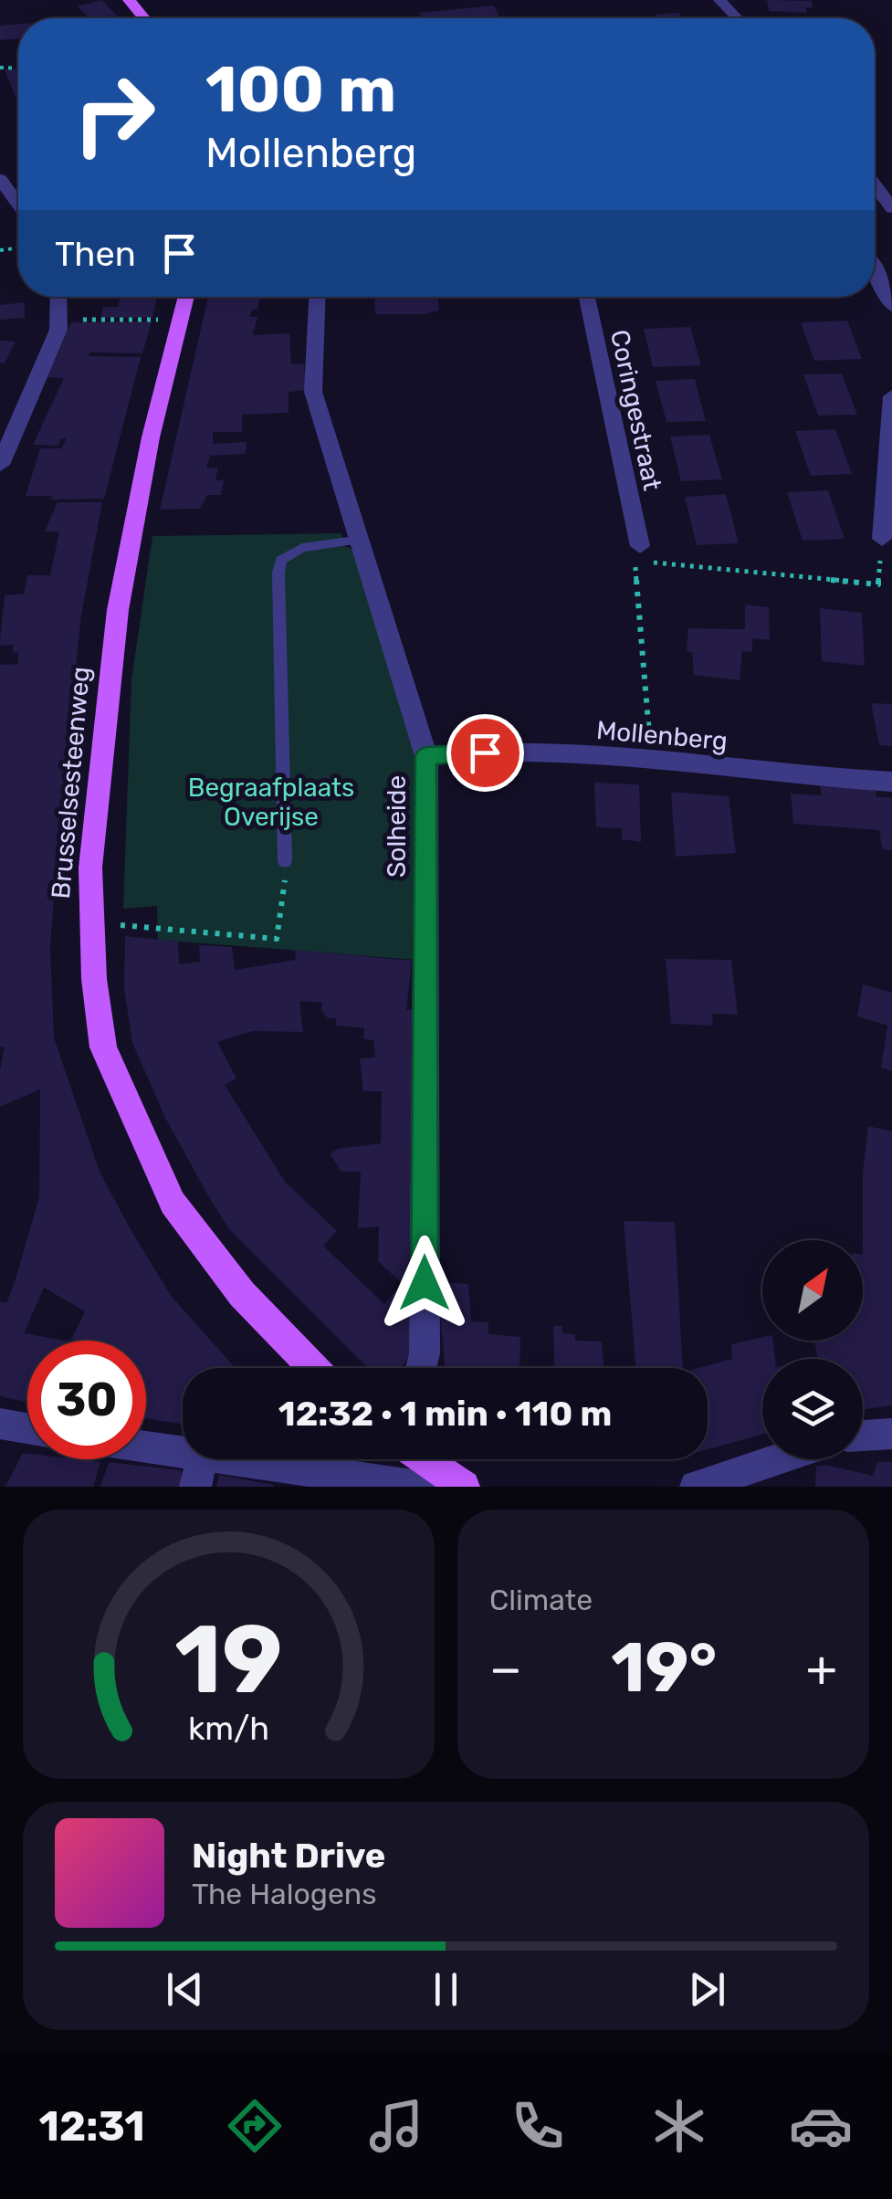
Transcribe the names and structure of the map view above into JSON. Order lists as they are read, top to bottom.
{
  "streets": {
    "main road": ["Brusselsesteenweg"],
    "street": ["Coringestraat", "Mollenberg", "Solheide"]
  },
  "crossings": [
    ["Mollenberg", "Solheide"]
  ],
  "parks": ["Begraafplaats Overijse"],
  "north": "top right",
  "page": {
    "turn": ["100 m", "Mollenberg"],
    "then": "Then",
    "limit": "30",
    "trip": "12:32 · 1 min · 110 m",
    "tile": "Climate",
    "heat": ["−", "19°", "+"],
    "song": ["Night Drive", "The Halogens"],
    "tabs": "12:31",
    "gauge": ["19", "km/h"]
  }
}
